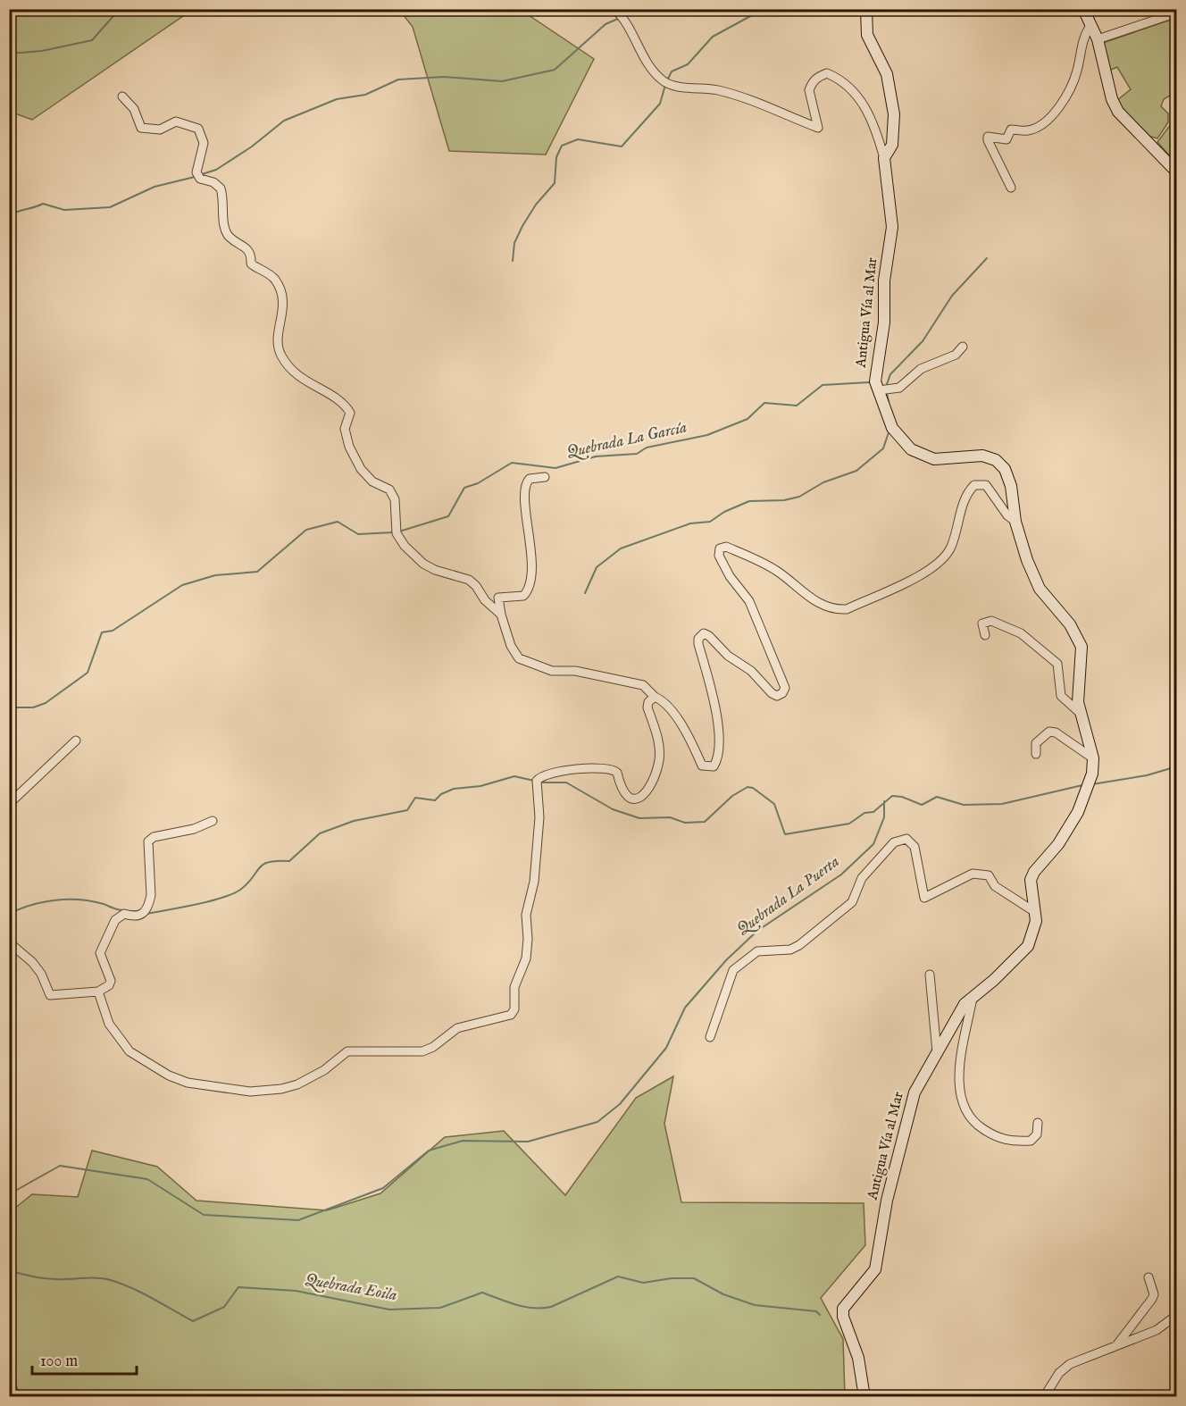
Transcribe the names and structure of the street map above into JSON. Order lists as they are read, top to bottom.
{
  "streets": {
    "main road": ["Antigua Vía al Mar"]
  },
  "water": ["Quebrada La García", "Quebrada La Puerta", "Quebrada Eoila"],
  "scale_bar": "100 m"
}
